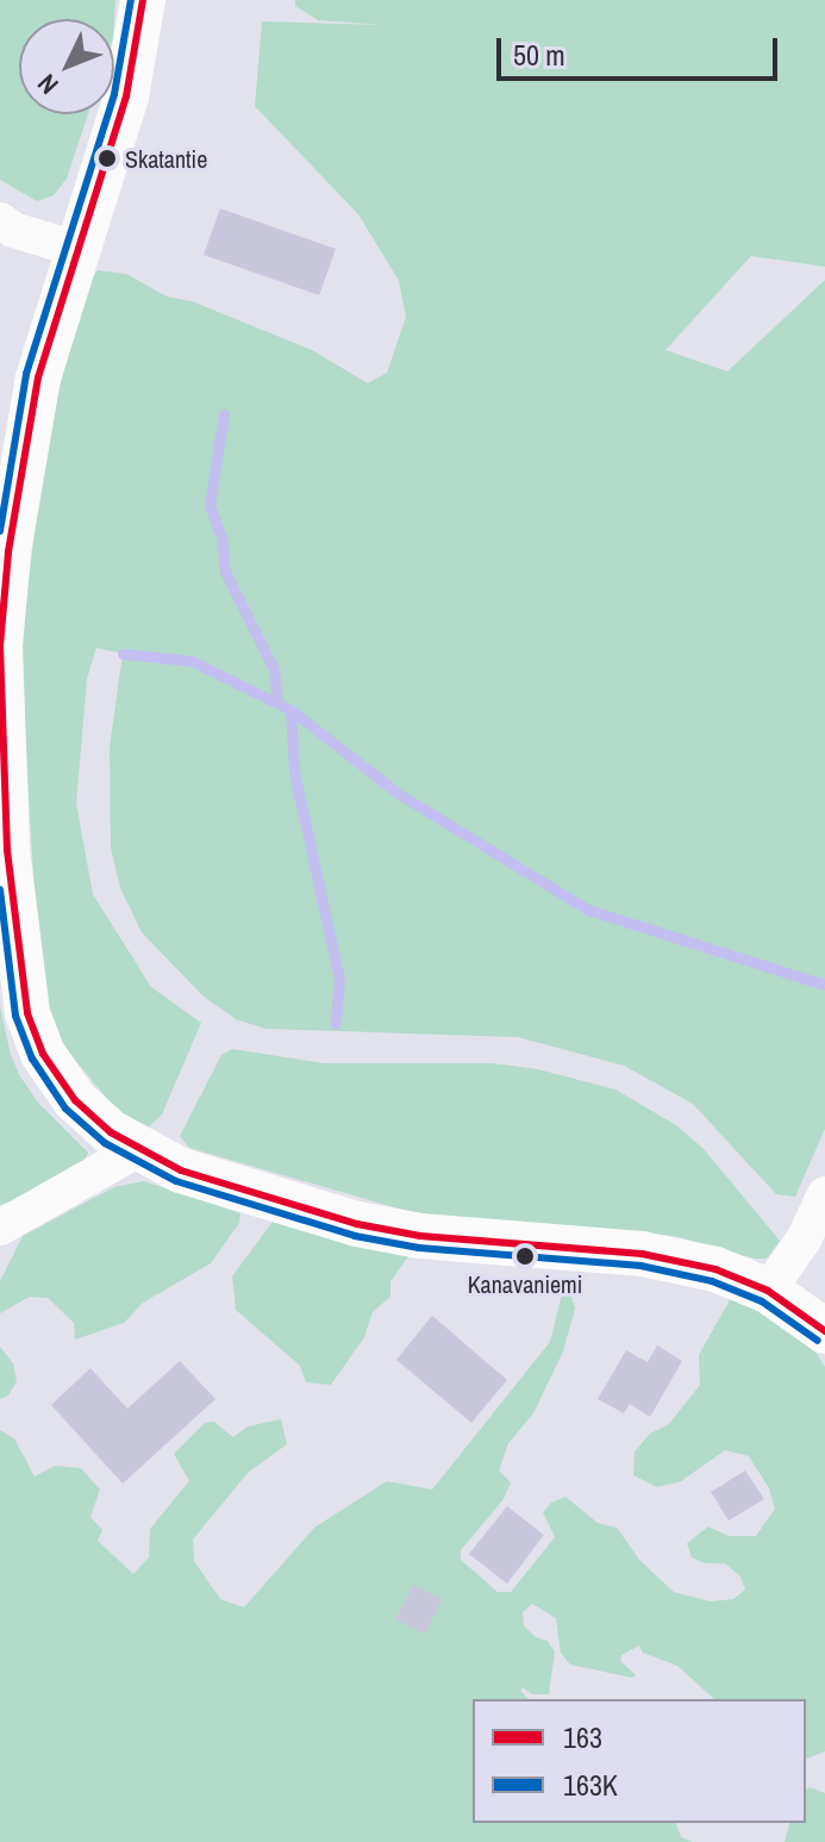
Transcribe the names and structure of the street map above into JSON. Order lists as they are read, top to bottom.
{
  "places": ["Skatantie", "Kanavaniemi"],
  "lines": ["transit line 163", "transit line 163K"],
  "legend": ["163", "163K"],
  "scale_bar": "50 m",
  "north": "bottom left"
}
